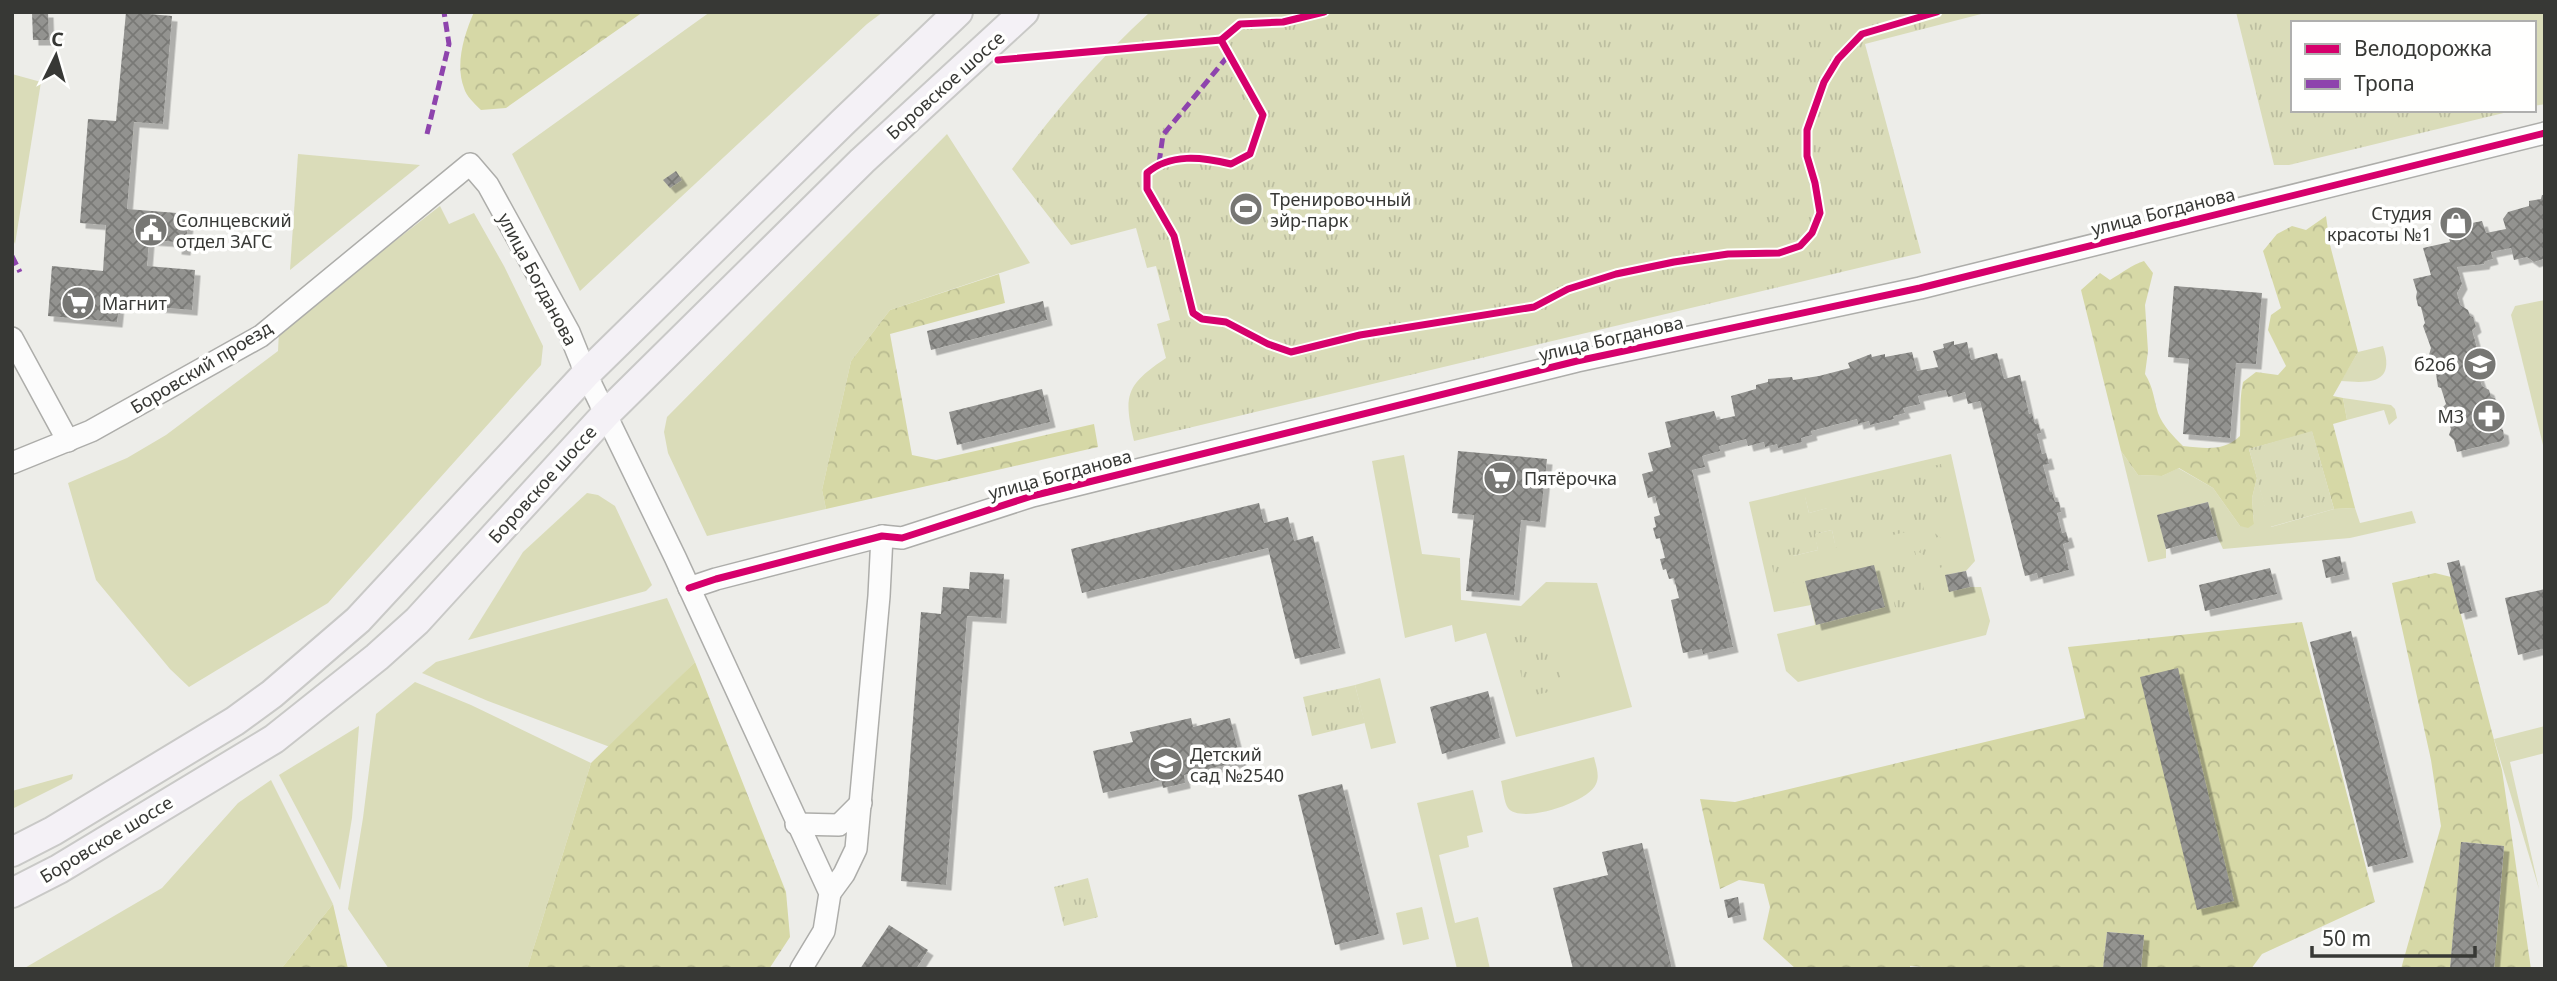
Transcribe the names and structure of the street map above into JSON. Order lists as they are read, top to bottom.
{
  "streets": {
    "main road": ["Боровское шоссе"],
    "street": ["улица Богданова", "Боровский проезд"]
  },
  "crossings": [
    ["Боровское шоссе", "улица Богданова"],
    ["улица Богданова", "Боровский проезд"]
  ],
  "places": {
    "sports": ["Тренировочный эйр-парк"],
    "shop": ["Студия красоты №1"],
    "public building": ["Солнцевский отдел ЗАГС"],
    "supermarket": ["Магнит", "Пятёрочка"],
    "school or university": ["б2о6", "Детский сад №2540"],
    "pharmacy": ["М3"]
  },
  "legend": ["Велодорожка", "Тропа"],
  "scale_bar": "50 m",
  "north": "top"
}
